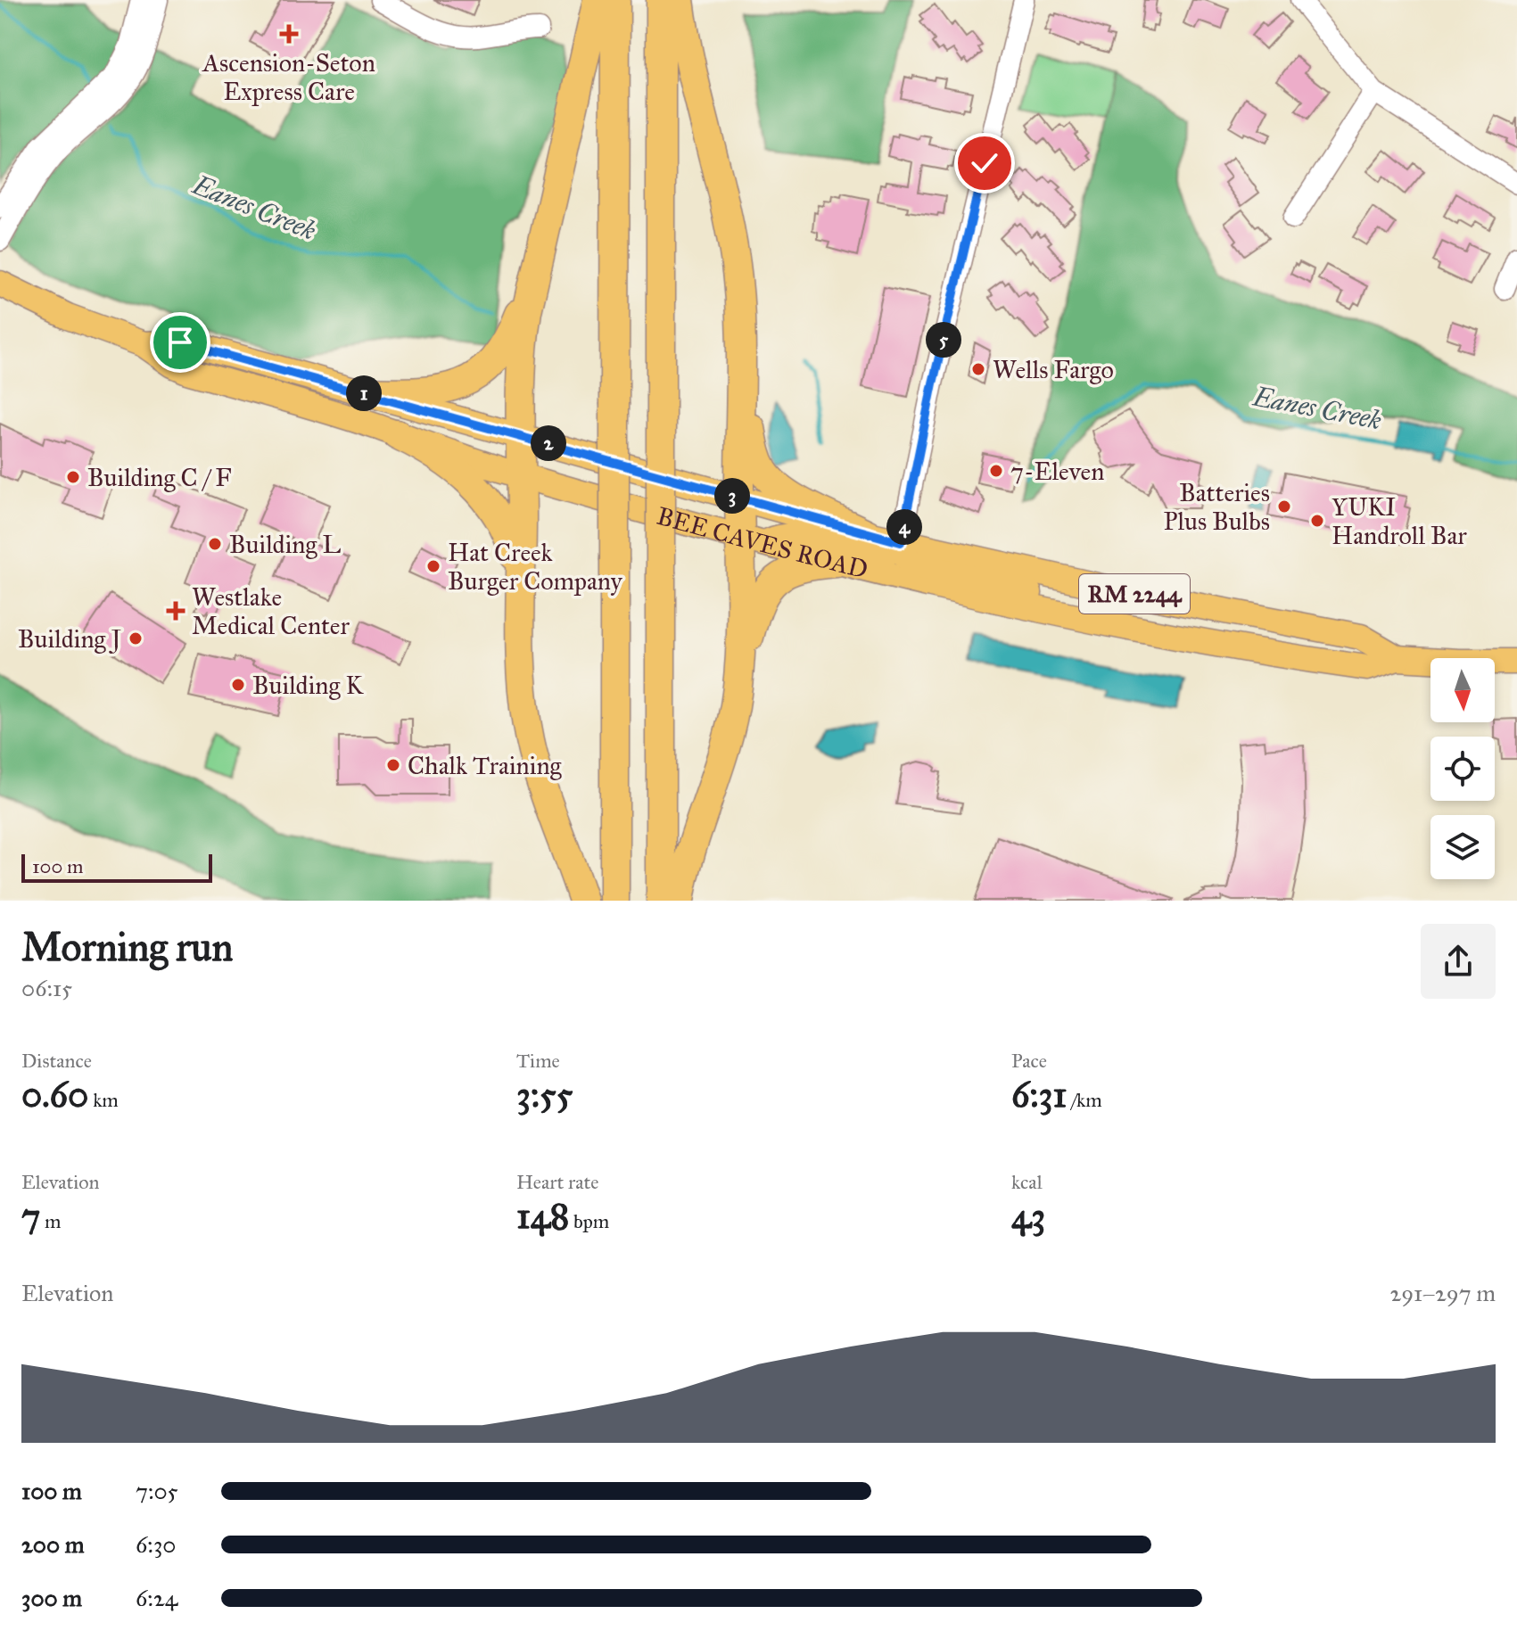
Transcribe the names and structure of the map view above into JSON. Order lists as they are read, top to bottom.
{
  "streets": {
    "main road": ["BEE CAVES ROAD", "RM 2244"]
  },
  "water": ["Eanes Creek"],
  "places": {
    "health": ["Ascension-Seton Express Care", "Westlake Medical Center"],
    "other": [
      "Wells Fargo",
      "7-Eleven",
      "Building C / F",
      "Batteries Plus Bulbs",
      "YUKI Handroll Bar",
      "Building L",
      "Hat Creek Burger Company",
      "Building J",
      "Building K",
      "Chalk Training"
    ]
  },
  "scale_bar": "100 m",
  "north": "bottom",
  "page": {
    "pins": [
      "5",
      "1",
      "2",
      "3",
      "4"
    ],
    "scale": "100 m",
    "heading": ["Morning run", "06:15"],
    "stats": [
      ["Distance", "0.60 km"],
      ["Time", "3:55"],
      ["Pace", "6:31 /km"],
      ["Elevation", "7 m"],
      ["Heart rate", "148 bpm"],
      ["kcal", "43"]
    ],
    "chart": ["Elevation", "291–297 m"],
    "list": [
      {
        "name": "100 m",
        "note": "7:05"
      },
      {
        "name": "200 m",
        "note": "6:30"
      },
      {
        "name": "300 m",
        "note": "6:24"
      }
    ]
  }
}
